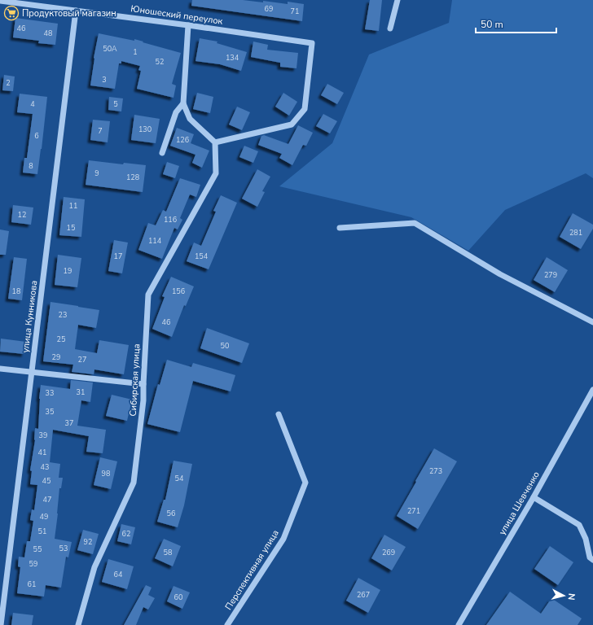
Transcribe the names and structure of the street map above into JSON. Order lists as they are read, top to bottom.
{
  "streets": {
    "street": [
      "Юношеский переулок",
      "улица Кунникова",
      "Сибирская улица",
      "улица Шевченко",
      "Перспективная улица"
    ]
  },
  "crossings": [
    ["Юношеский переулок", "улица Кунникова"],
    ["Юношеский переулок", "Сибирская улица"]
  ],
  "places": {
    "supermarket": ["Продуктовый магазин"]
  },
  "house_numbers": [
    "69",
    "71",
    "46",
    "48",
    "50А",
    "1",
    "134",
    "52",
    "3",
    "2",
    "4",
    "5",
    "130",
    "7",
    "6",
    "126",
    "8",
    "9",
    "128",
    "11",
    "12",
    "116",
    "15",
    "281",
    "114",
    "17",
    "154",
    "19",
    "279",
    "18",
    "156",
    "23",
    "46",
    "25",
    "50",
    "29",
    "27",
    "31",
    "33",
    "35",
    "37",
    "39",
    "41",
    "43",
    "273",
    "98",
    "54",
    "45",
    "47",
    "271",
    "56",
    "49",
    "51",
    "62",
    "92",
    "53",
    "55",
    "58",
    "269",
    "59",
    "64",
    "61",
    "267",
    "60"
  ],
  "scale_bar": "50 m",
  "north": "right"
}
